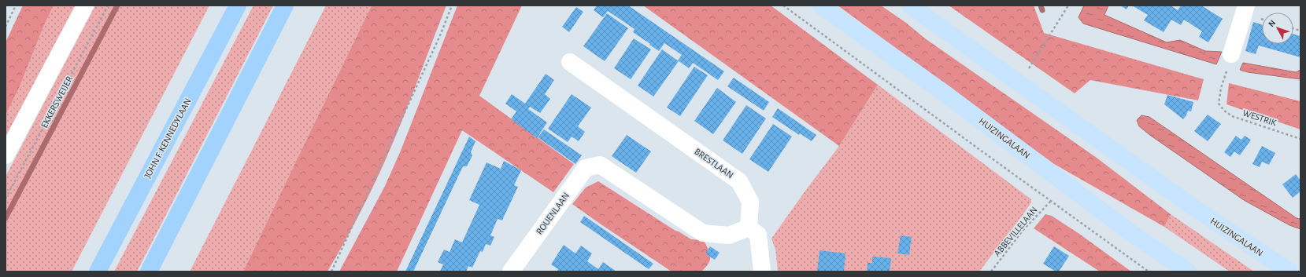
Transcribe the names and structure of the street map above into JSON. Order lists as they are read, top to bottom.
{
  "streets": {
    "highway": ["JOHN F. KENNEDYLAAN"],
    "main road": ["HUIZINGALAAN"],
    "street": ["BRESTLAAN", "ROUENLAAN"],
    "path": ["EKKERSWEIJER", "WESTRIK", "ABBEVILLELAAN"]
  },
  "crossings": [
    ["BRESTLAAN", "ROUENLAAN"]
  ],
  "north": "top left"
}
